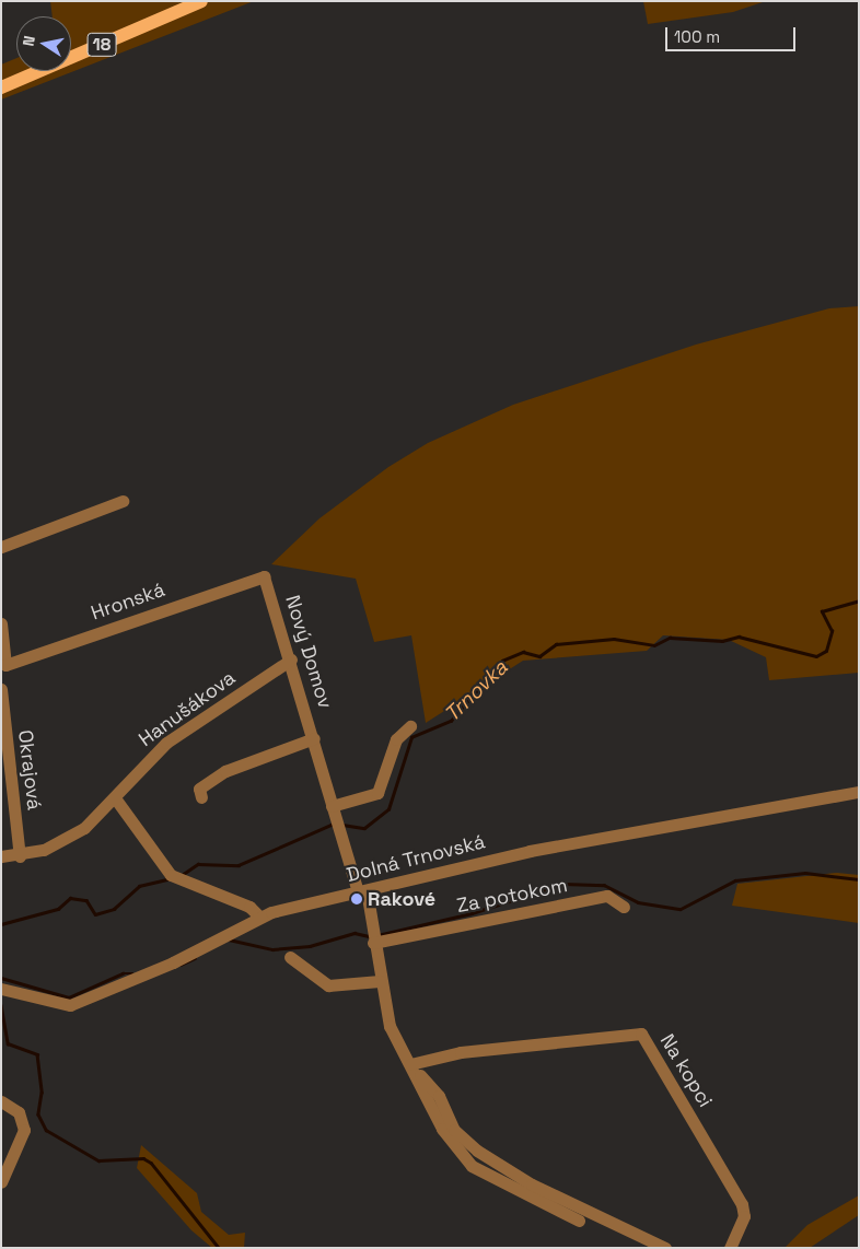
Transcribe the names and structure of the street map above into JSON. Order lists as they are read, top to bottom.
{
  "streets": {
    "main road": ["18"],
    "street": [
      "Hronská",
      "Nový Domov",
      "Hanušákova",
      "Okrajová",
      "Dolná Trnovská",
      "Za potokom",
      "Na kopci"
    ]
  },
  "crossings": [
    ["Hronská", "Nový Domov"],
    ["Nový Domov", "Hanušákova"],
    ["Nový Domov", "Dolná Trnovská"],
    ["Hanušákova", "Okrajová"]
  ],
  "water": ["Trnovka"],
  "places": ["Rakové"],
  "scale_bar": "100 m",
  "north": "left"
}
